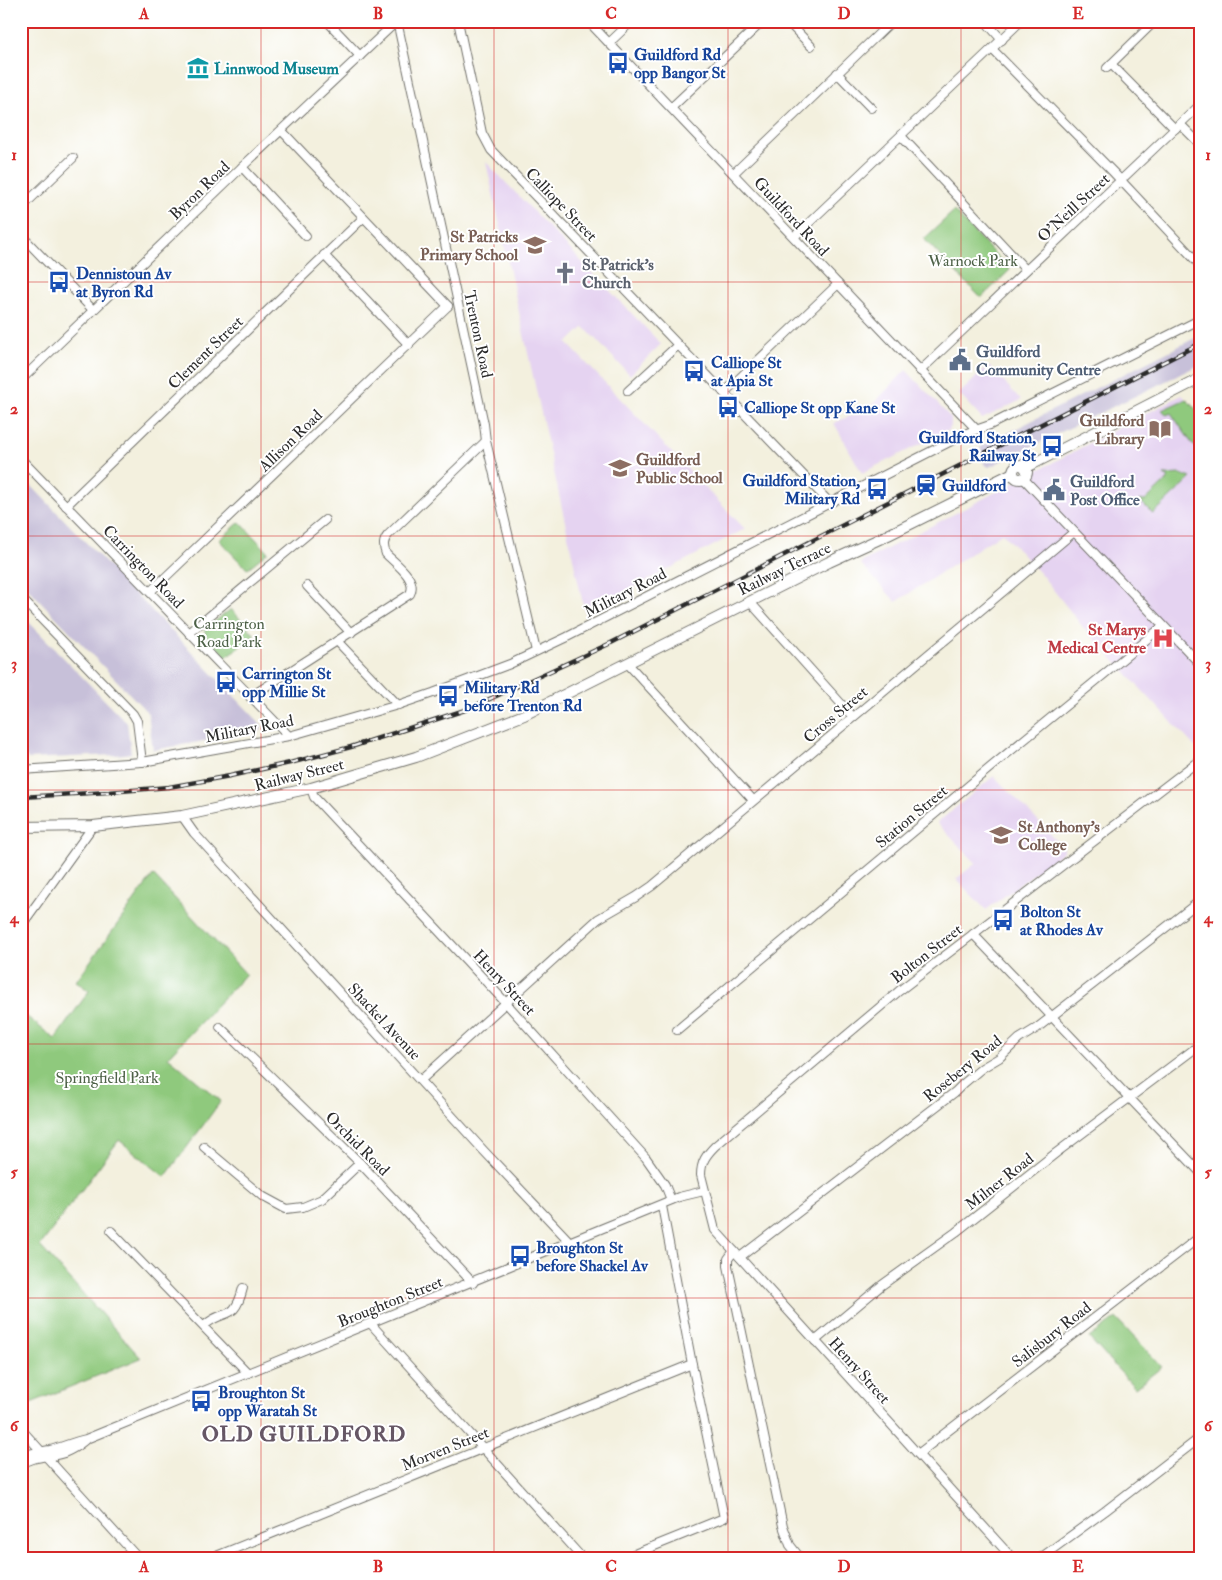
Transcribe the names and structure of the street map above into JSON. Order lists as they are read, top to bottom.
{
  "streets": {
    "main road": ["Railway Terrace", "Railway Street"],
    "street": [
      "Byron Road",
      "Calliope Street",
      "O'Neill Street",
      "Guildford Road",
      "Trenton Road",
      "Clement Street",
      "Allison Road",
      "Carrington Road",
      "Military Road",
      "Cross Street",
      "Station Street",
      "Bolton Street",
      "Henry Street",
      "Shackel Avenue",
      "Rosebery Road",
      "Orchid Road",
      "Milner Road",
      "Broughton Street",
      "Salisbury Road",
      "Morven Street"
    ]
  },
  "crossings": [
    ["Byron Road", "Trenton Road"],
    ["Calliope Street", "Military Road"],
    ["O'Neill Street", "Guildford Road"],
    ["Guildford Road", "Military Road"],
    ["Trenton Road", "Military Road"],
    ["Clement Street", "Carrington Road"],
    ["Allison Road", "Carrington Road"],
    ["Carrington Road", "Military Road"],
    ["Railway Terrace", "Railway Street"],
    ["Cross Street", "Henry Street"],
    ["Cross Street", "Shackel Avenue"],
    ["Railway Street", "Henry Street"],
    ["Railway Street", "Shackel Avenue"],
    ["Bolton Street", "Henry Street"],
    ["Bolton Street", "Broughton Street"],
    ["Henry Street", "Rosebery Road"],
    ["Henry Street", "Milner Road"],
    ["Henry Street", "Broughton Street"],
    ["Henry Street", "Salisbury Road"],
    ["Shackel Avenue", "Broughton Street"],
    ["Orchid Road", "Broughton Street"]
  ],
  "districts": ["OLD GUILDFORD"],
  "parks": ["Warnock Park", "Carrington Road Park", "Springfield Park"],
  "places": {
    "bus stop": [
      "Guildford Rd opp Bangor St",
      "Dennistoun Av at Byron Rd",
      "Calliope St at Apia St",
      "Calliope St opp Kane St",
      "Guildford Station, Railway St",
      "Guildford Station, Military Rd",
      "Carrington St opp Millie St",
      "Military Rd before Trenton Rd",
      "Bolton St at Rhodes Av",
      "Broughton St before Shackel Av",
      "Broughton St opp Waratah St"
    ],
    "museum": ["Linnwood Museum"],
    "school or university": ["St Patricks Primary School", "Guildford Public School", "St Anthony's College"],
    "church": ["St Patrick's Church"],
    "public building": ["Guildford Community Centre", "Guildford Post Office"],
    "library": ["Guildford Library"],
    "station": ["Guildford"],
    "hospital": ["St Marys Medical Centre"]
  },
  "grid": {
    "columns": [
      "A",
      "B",
      "C",
      "D",
      "E"
    ],
    "rows": [
      "1",
      "2",
      "3",
      "4",
      "5",
      "6"
    ]
  }
}
